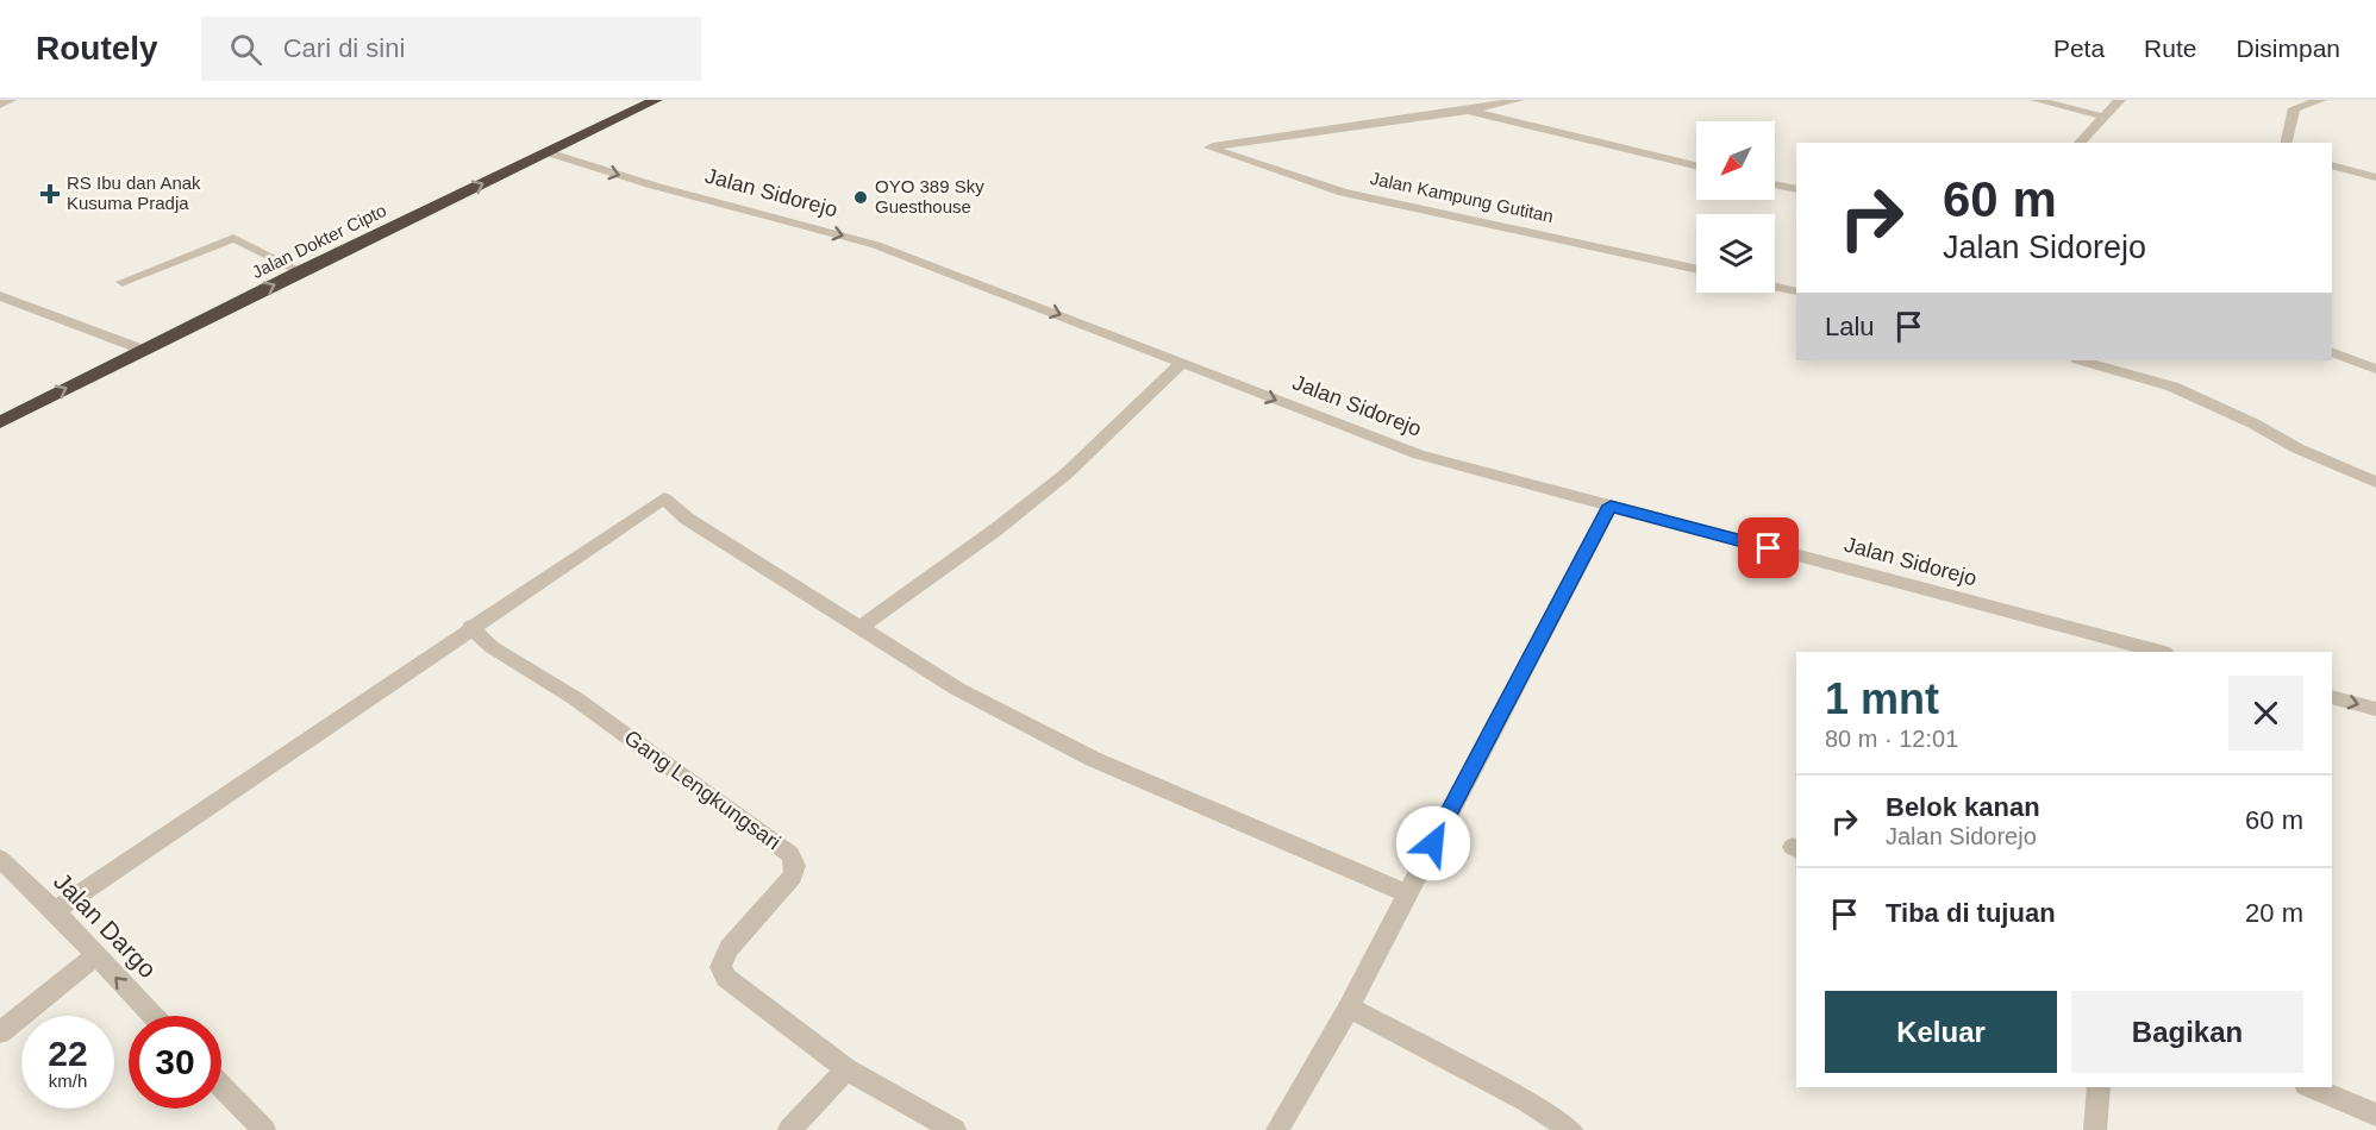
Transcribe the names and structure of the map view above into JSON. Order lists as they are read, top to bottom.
{
  "streets": {
    "highway": ["Jalan Dokter Cipto"],
    "street": [
      "Jalan Sidorejo",
      "Jalan Kampung Gutitan",
      "Gang Lengkungsari",
      "Jalan Dargo"
    ]
  },
  "crossings": [
    ["Jalan Sidorejo", "Jalan Dokter Cipto"]
  ],
  "one_way": ["Jalan Sidorejo", "Jalan Dokter Cipto", "Jalan Dargo"],
  "places": {
    "health": ["RS Ibu dan Anak Kusuma Pradja"],
    "other": ["OYO 389 Sky Guesthouse"]
  },
  "north": "bottom left",
  "page": {
    "header": "Routely",
    "search": "Cari di sini",
    "nav": ["Peta", "Rute", "Disimpan"],
    "turn": ["60 m", "Jalan Sidorejo"],
    "then": "Lalu",
    "heading": ["1 mnt", "80 m · 12:01"],
    "list": [
      {
        "name": "Belok kanan",
        "note": "Jalan Sidorejo",
        "value": "60 m"
      },
      {
        "name": "Tiba di tujuan",
        "value": "20 m"
      }
    ],
    "buttons": ["Keluar", "Bagikan"],
    "speed": "22 km/h",
    "limit": "30"
  }
}
